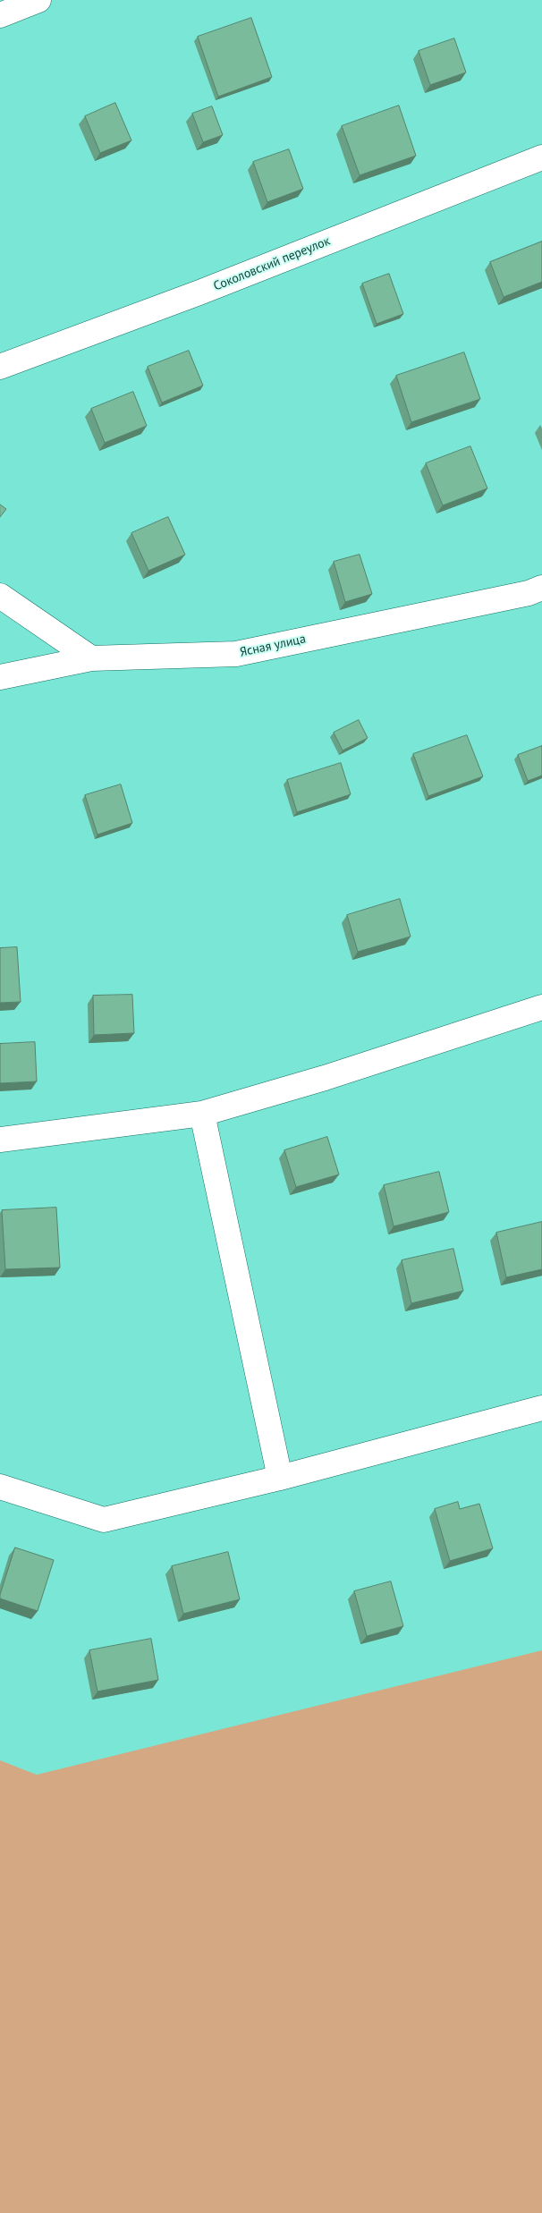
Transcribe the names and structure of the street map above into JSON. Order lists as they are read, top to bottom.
{
  "streets": {
    "street": ["Соколовский переулок", "Ясная улица"]
  }
}
